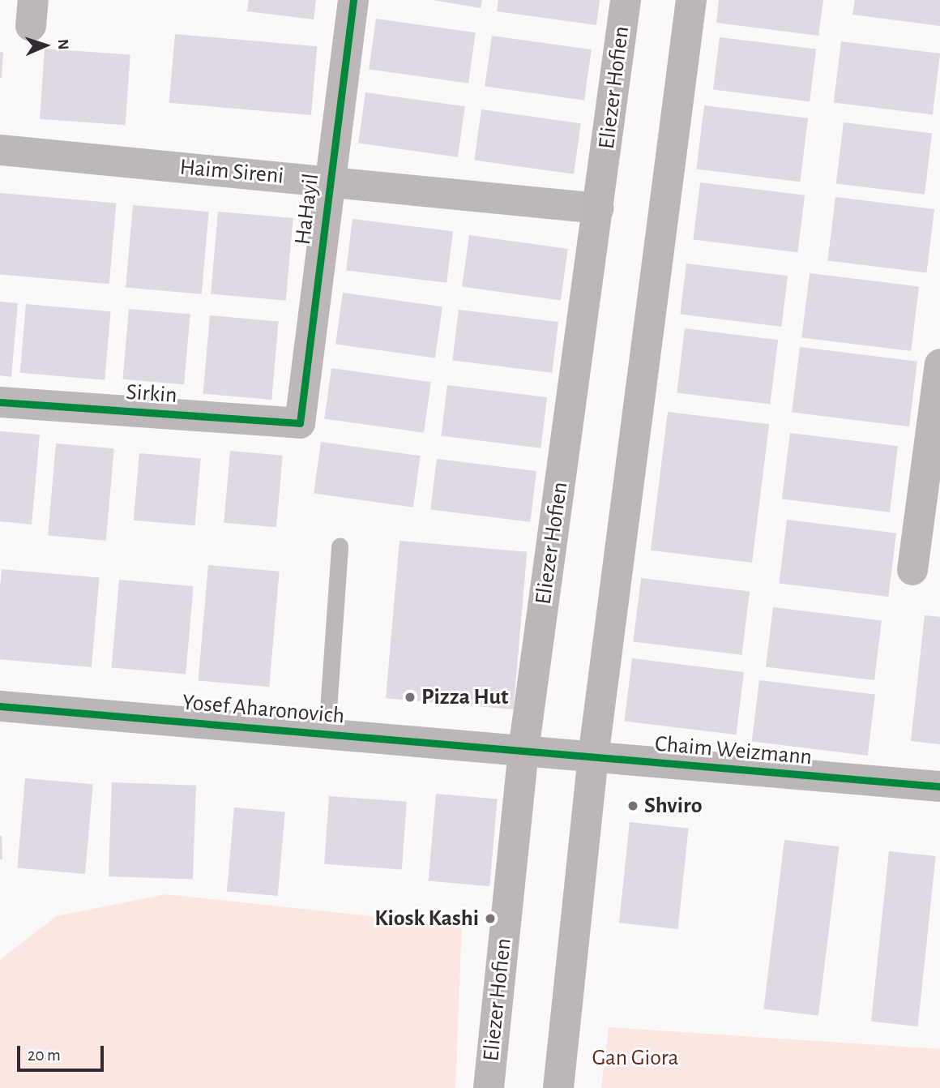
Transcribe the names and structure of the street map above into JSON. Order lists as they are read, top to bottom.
{
  "streets": {
    "main road": ["Eliezer Hofien", "Yosef Aharonovich", "Chaim Weizmann"],
    "street": ["Haim Sireni", "HaHayil", "Sirkin"]
  },
  "crossings": [
    ["Eliezer Hofien", "Haim Sireni"],
    ["Eliezer Hofien", "Yosef Aharonovich"],
    ["Eliezer Hofien", "Chaim Weizmann"],
    ["Haim Sireni", "HaHayil"],
    ["HaHayil", "Sirkin"],
    ["Yosef Aharonovich", "Chaim Weizmann"]
  ],
  "parks": ["Gan Giora"],
  "places": ["Pizza Hut", "Shviro", "Kiosk Kashi"],
  "scale_bar": "20 m",
  "north": "right"
}
